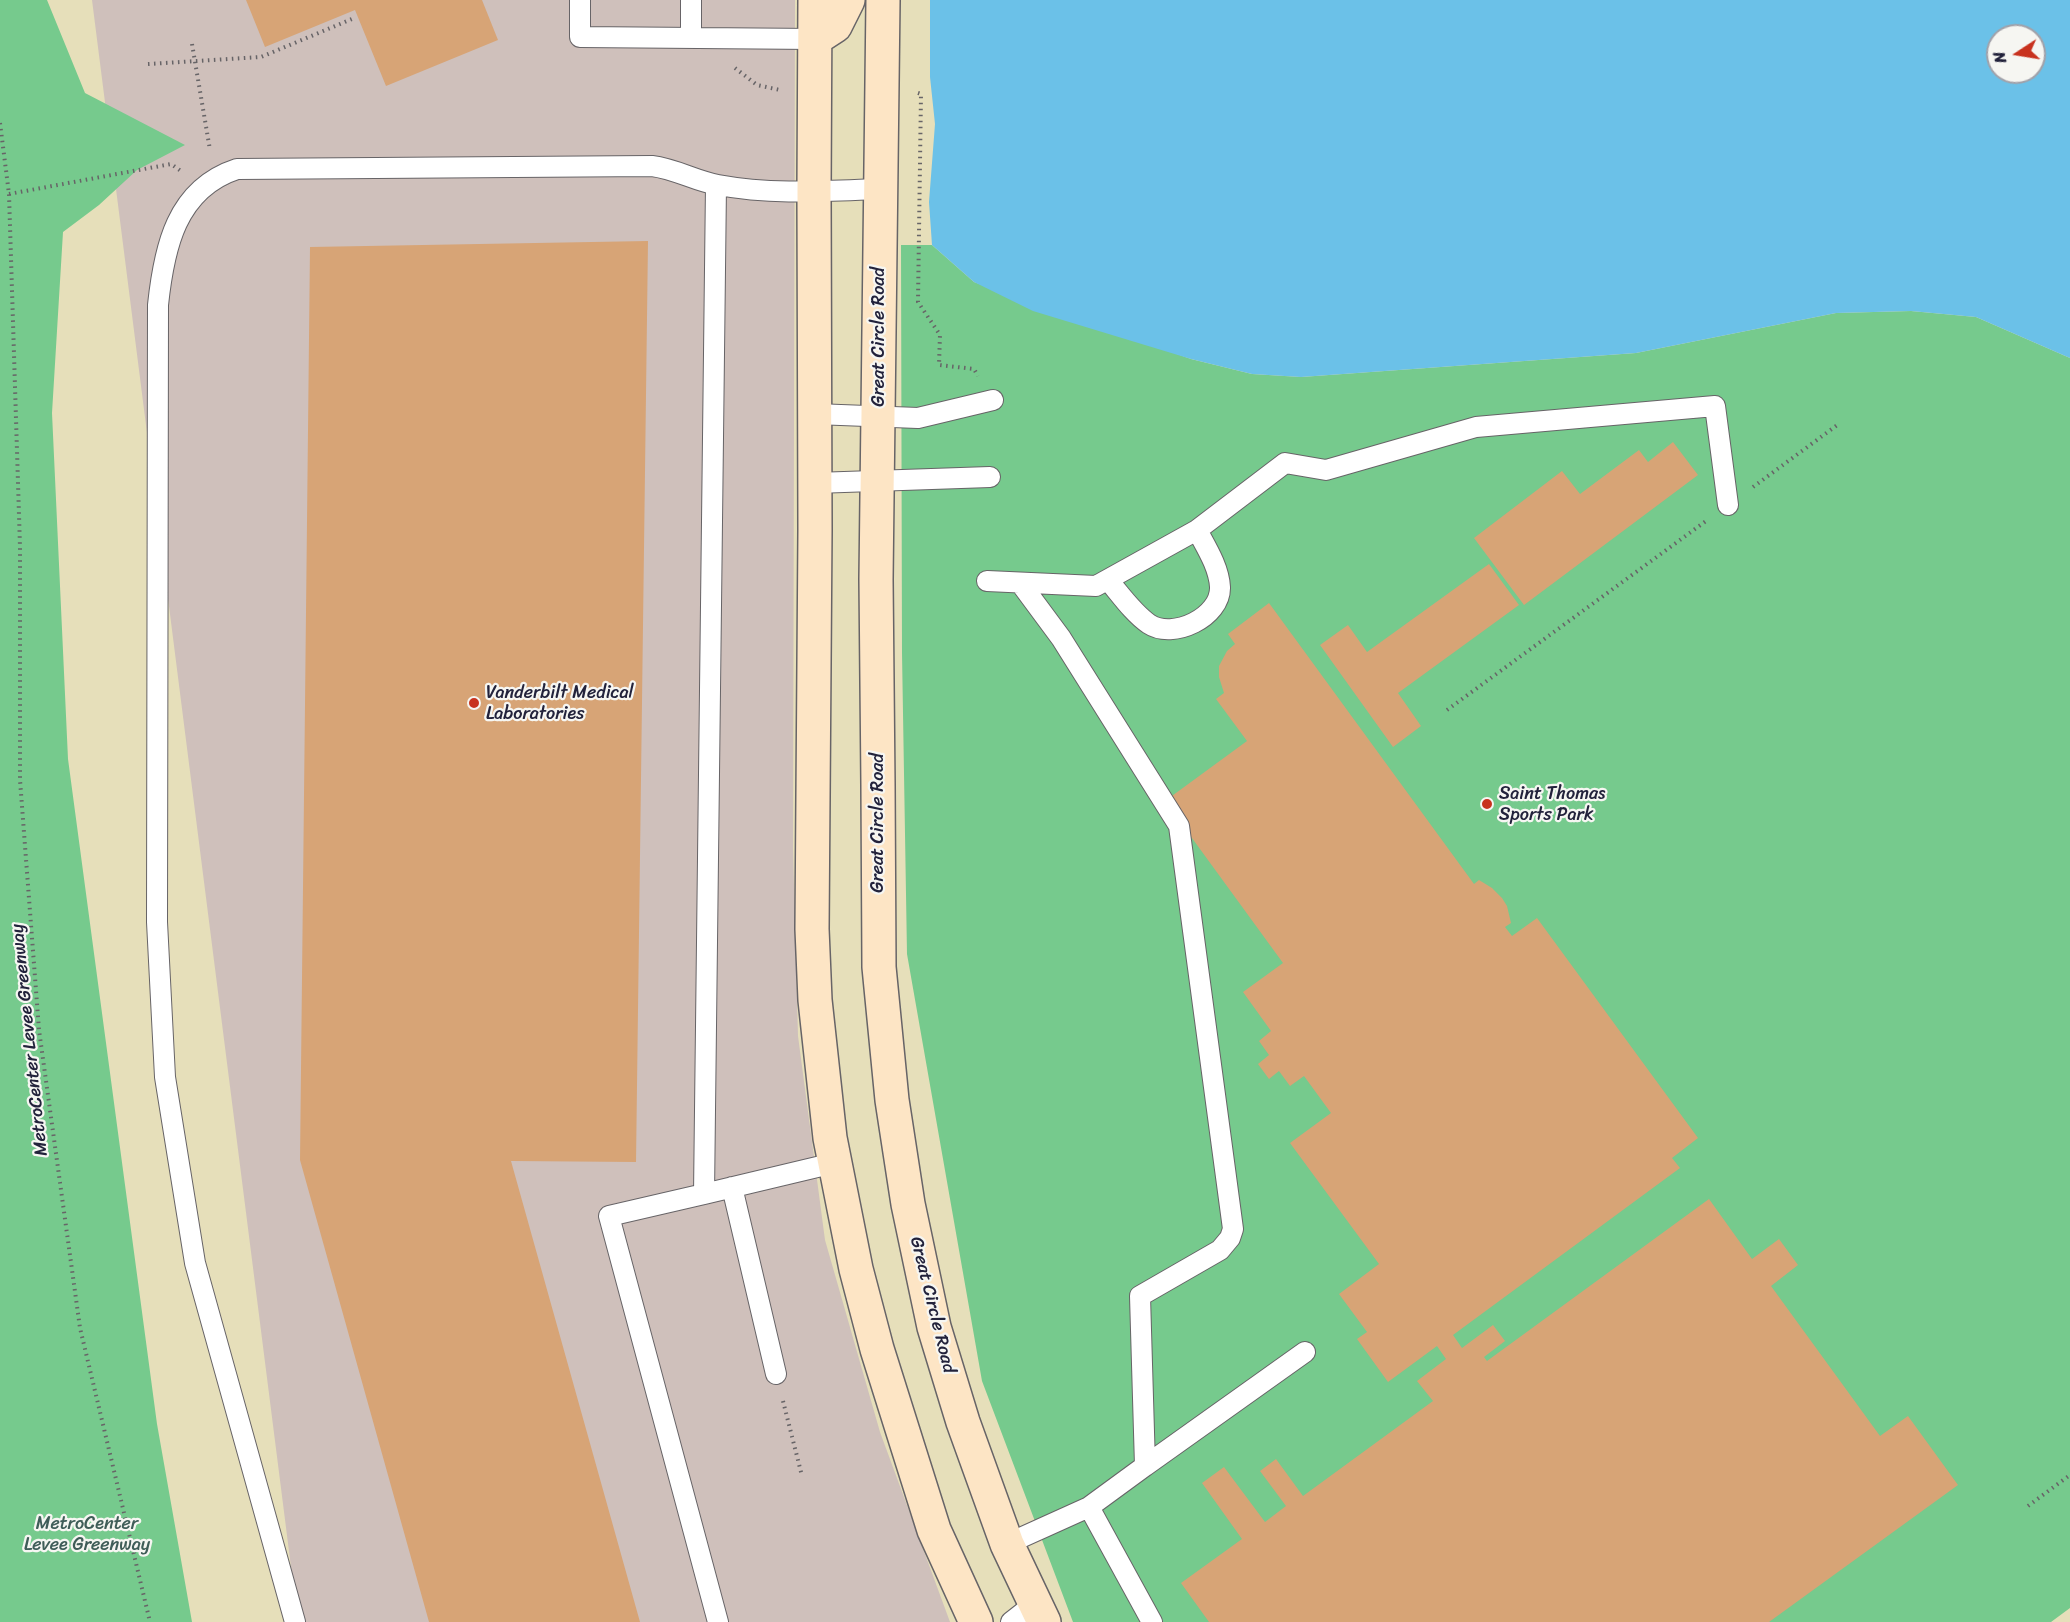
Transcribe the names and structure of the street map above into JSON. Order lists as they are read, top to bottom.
{
  "streets": {
    "street": ["Great Circle Road"],
    "path": ["MetroCenter Levee Greenway"]
  },
  "parks": ["MetroCenter Levee Greenway"],
  "places": ["Vanderbilt Medical Laboratories", "Saint Thomas Sports Park"],
  "north": "left"
}
